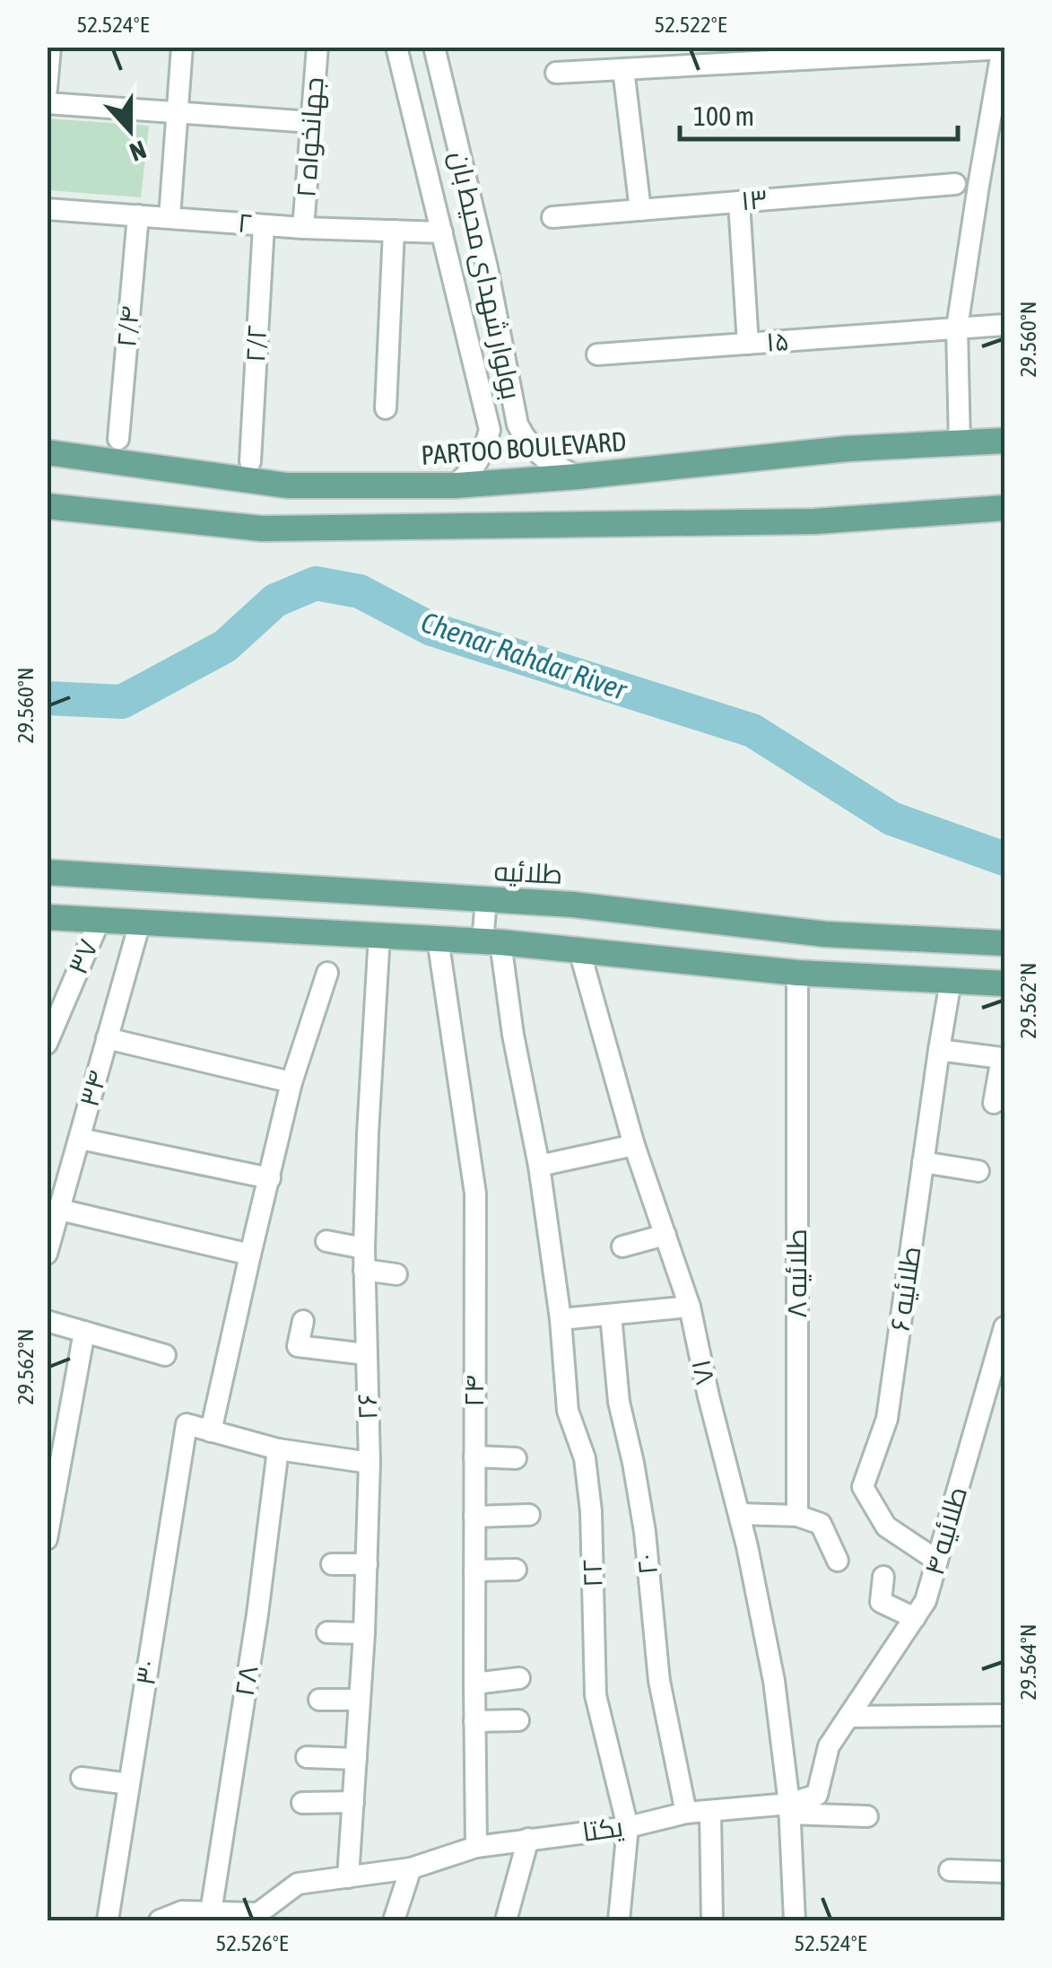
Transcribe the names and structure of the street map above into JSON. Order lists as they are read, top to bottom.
{
  "streets": {
    "main road": ["PARTOO BOULEVARD", "طلائیه"],
    "street": [
      "جهانخواه ۲",
      "۱۳",
      "۲",
      "بولوار شهدای محیط بان",
      "۲/۴",
      "۱۵",
      "۲/۲",
      "۳۷",
      "۳۴",
      "طلائیه ۸",
      "طلائیه ۶",
      "۱۸",
      "۲۴",
      "۲۶",
      "طلائیه ۴",
      "۲۰",
      "۲۲",
      "۳۰",
      "۲۸",
      "یکتا"
    ]
  },
  "crossings": [
    ["جهانخواه ۲", "۲"],
    ["۲", "بولوار شهدای محیط بان"],
    ["۲", "۲/۴"],
    ["۲", "۲/۲"],
    ["بولوار شهدای محیط بان", "PARTOO BOULEVARD"],
    ["طلائیه", "۲۲"],
    ["طلائیه ۶", "طلائیه ۴"],
    ["۱۸", "یکتا"],
    ["۲۴", "یکتا"],
    ["۲۶", "یکتا"],
    ["۲۰", "یکتا"],
    ["۲۲", "یکتا"],
    ["۲۸", "یکتا"]
  ],
  "water": ["Chenar Rahdar River"],
  "scale_bar": "100 m",
  "north": "bottom",
  "coordinates": [
    "52.524°E",
    "52.522°E",
    "29.560°N",
    "29.562°N",
    "29.564°N",
    "52.526°E"
  ]
}
